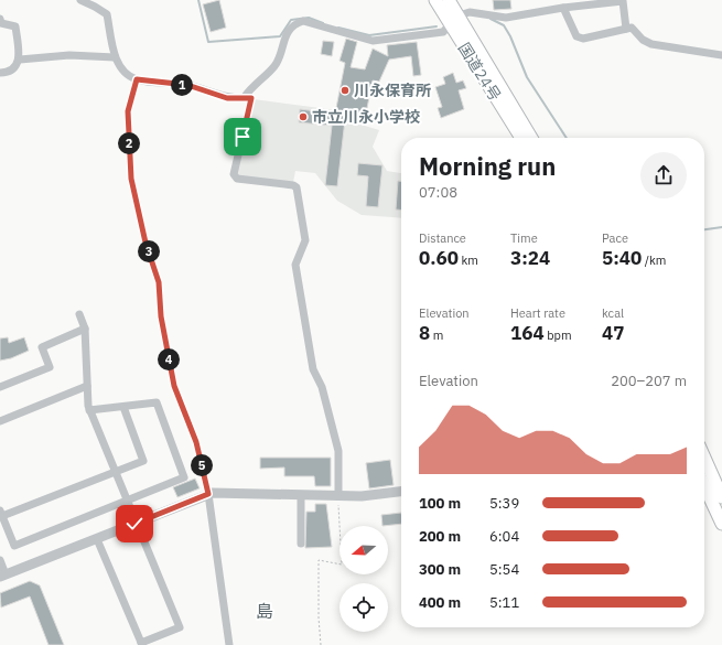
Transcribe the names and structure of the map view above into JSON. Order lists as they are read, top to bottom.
{
  "streets": {
    "highway": ["国道24号"]
  },
  "districts": ["島"],
  "places": ["川永保育所", "市立川永小学校"],
  "north": "left",
  "page": {
    "pins": [
      "1",
      "2",
      "3",
      "4",
      "5"
    ],
    "heading": ["Morning run", "07:08"],
    "stats": [
      ["Distance", "0.60 km"],
      ["Time", "3:24"],
      ["Pace", "5:40 /km"],
      ["Elevation", "8 m"],
      ["Heart rate", "164 bpm"],
      ["kcal", "47"]
    ],
    "chart": ["Elevation", "200–207 m"],
    "list": [
      {
        "name": "100 m",
        "note": "5:39"
      },
      {
        "name": "200 m",
        "note": "6:04"
      },
      {
        "name": "300 m",
        "note": "5:54"
      },
      {
        "name": "400 m",
        "note": "5:11"
      }
    ]
  }
}
